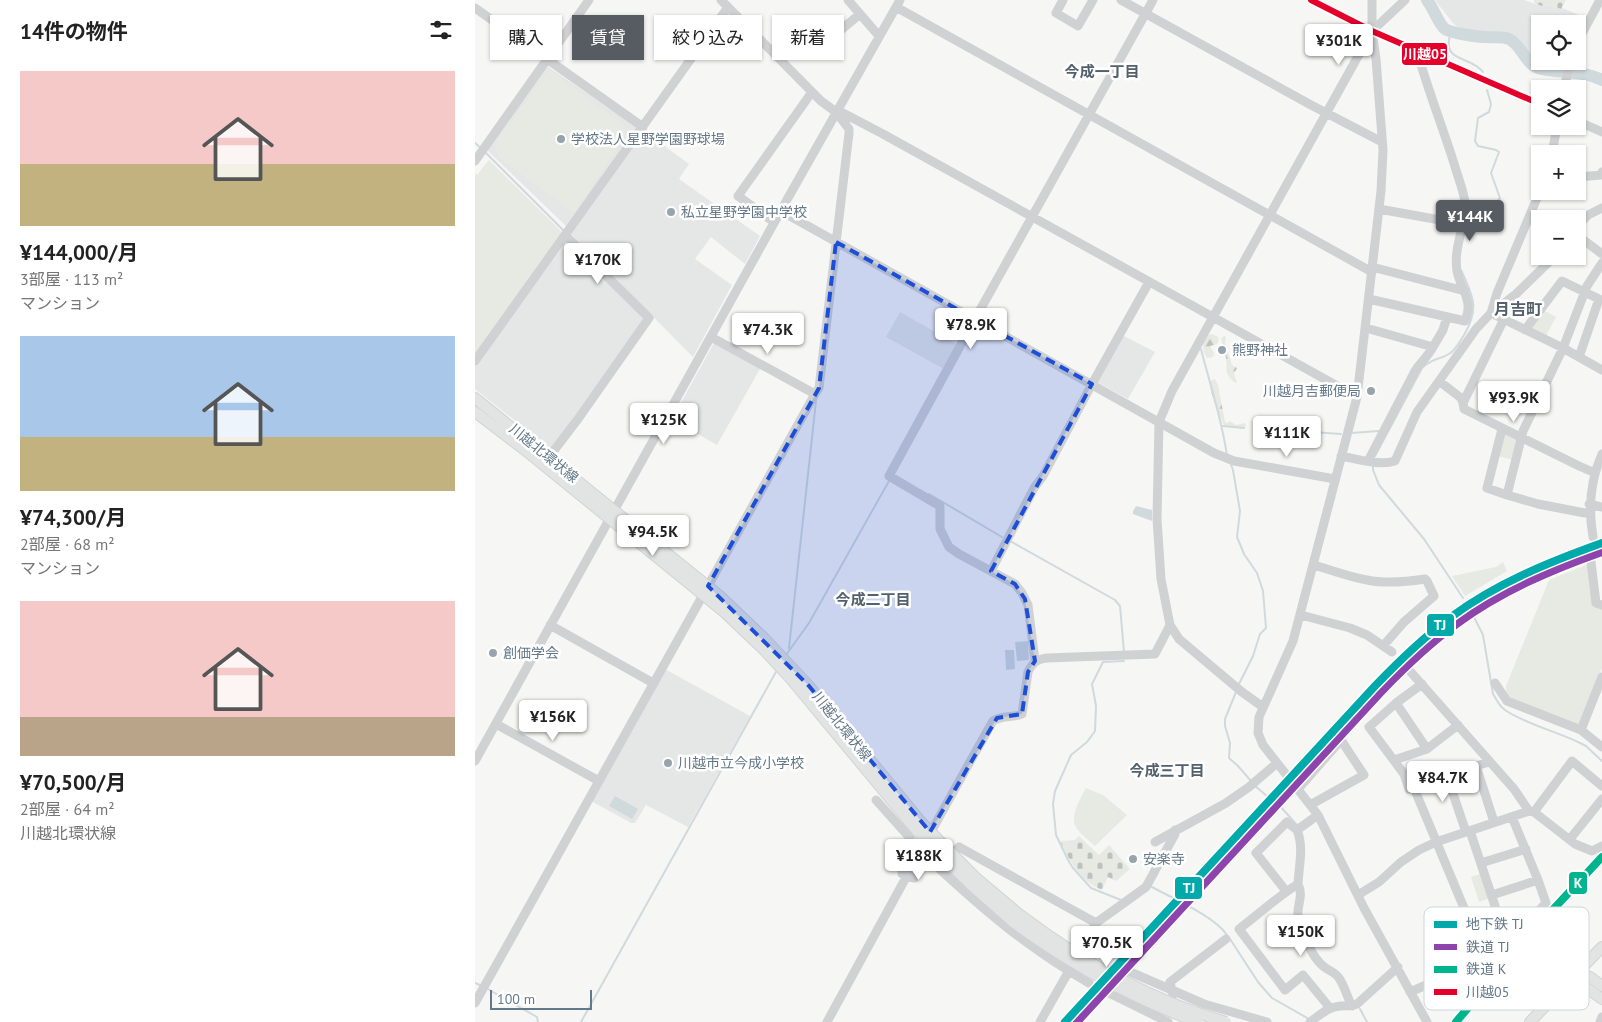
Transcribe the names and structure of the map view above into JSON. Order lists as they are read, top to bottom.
{
  "streets": {
    "main road": ["川越北環状線"]
  },
  "districts": [
    "今成一丁目",
    "月吉町",
    "今成二丁目",
    "今成三丁目"
  ],
  "places": [
    "学校法人星野学園野球場",
    "私立星野学園中学校",
    "熊野神社",
    "川越月吉郵便局",
    "創価学会",
    "川越市立今成小学校",
    "安楽寺"
  ],
  "lines": [
    "transit line 川越05",
    "metro line TJ",
    "rail line TJ",
    "rail line K"
  ],
  "legend": [
    "地下鉄 TJ",
    "鉄道 TJ",
    "鉄道 K",
    "川越05"
  ],
  "scale_bar": "100 m",
  "page": {
    "heading": "14件の物件",
    "map_buttons": ["+", "−"],
    "chip": [
      "購入",
      "賃貸",
      "絞り込み",
      "新着"
    ],
    "price": [
      "¥301K",
      "¥144K",
      "¥170K",
      "¥78.9K",
      "¥74.3K",
      "¥93.9K",
      "¥125K",
      "¥111K",
      "¥94.5K",
      "¥156K",
      "¥84.7K",
      "¥188K",
      "¥150K",
      "¥70.5K"
    ],
    "list": [
      {
        "name": "¥144,000/月",
        "note": "3部屋 · 113 m² · マンション"
      },
      {
        "name": "¥74,300/月",
        "note": "2部屋 · 68 m² · マンション"
      },
      {
        "name": "¥70,500/月",
        "note": "2部屋 · 64 m² · 川越北環状線"
      }
    ],
    "scale": "100 m"
  }
}
